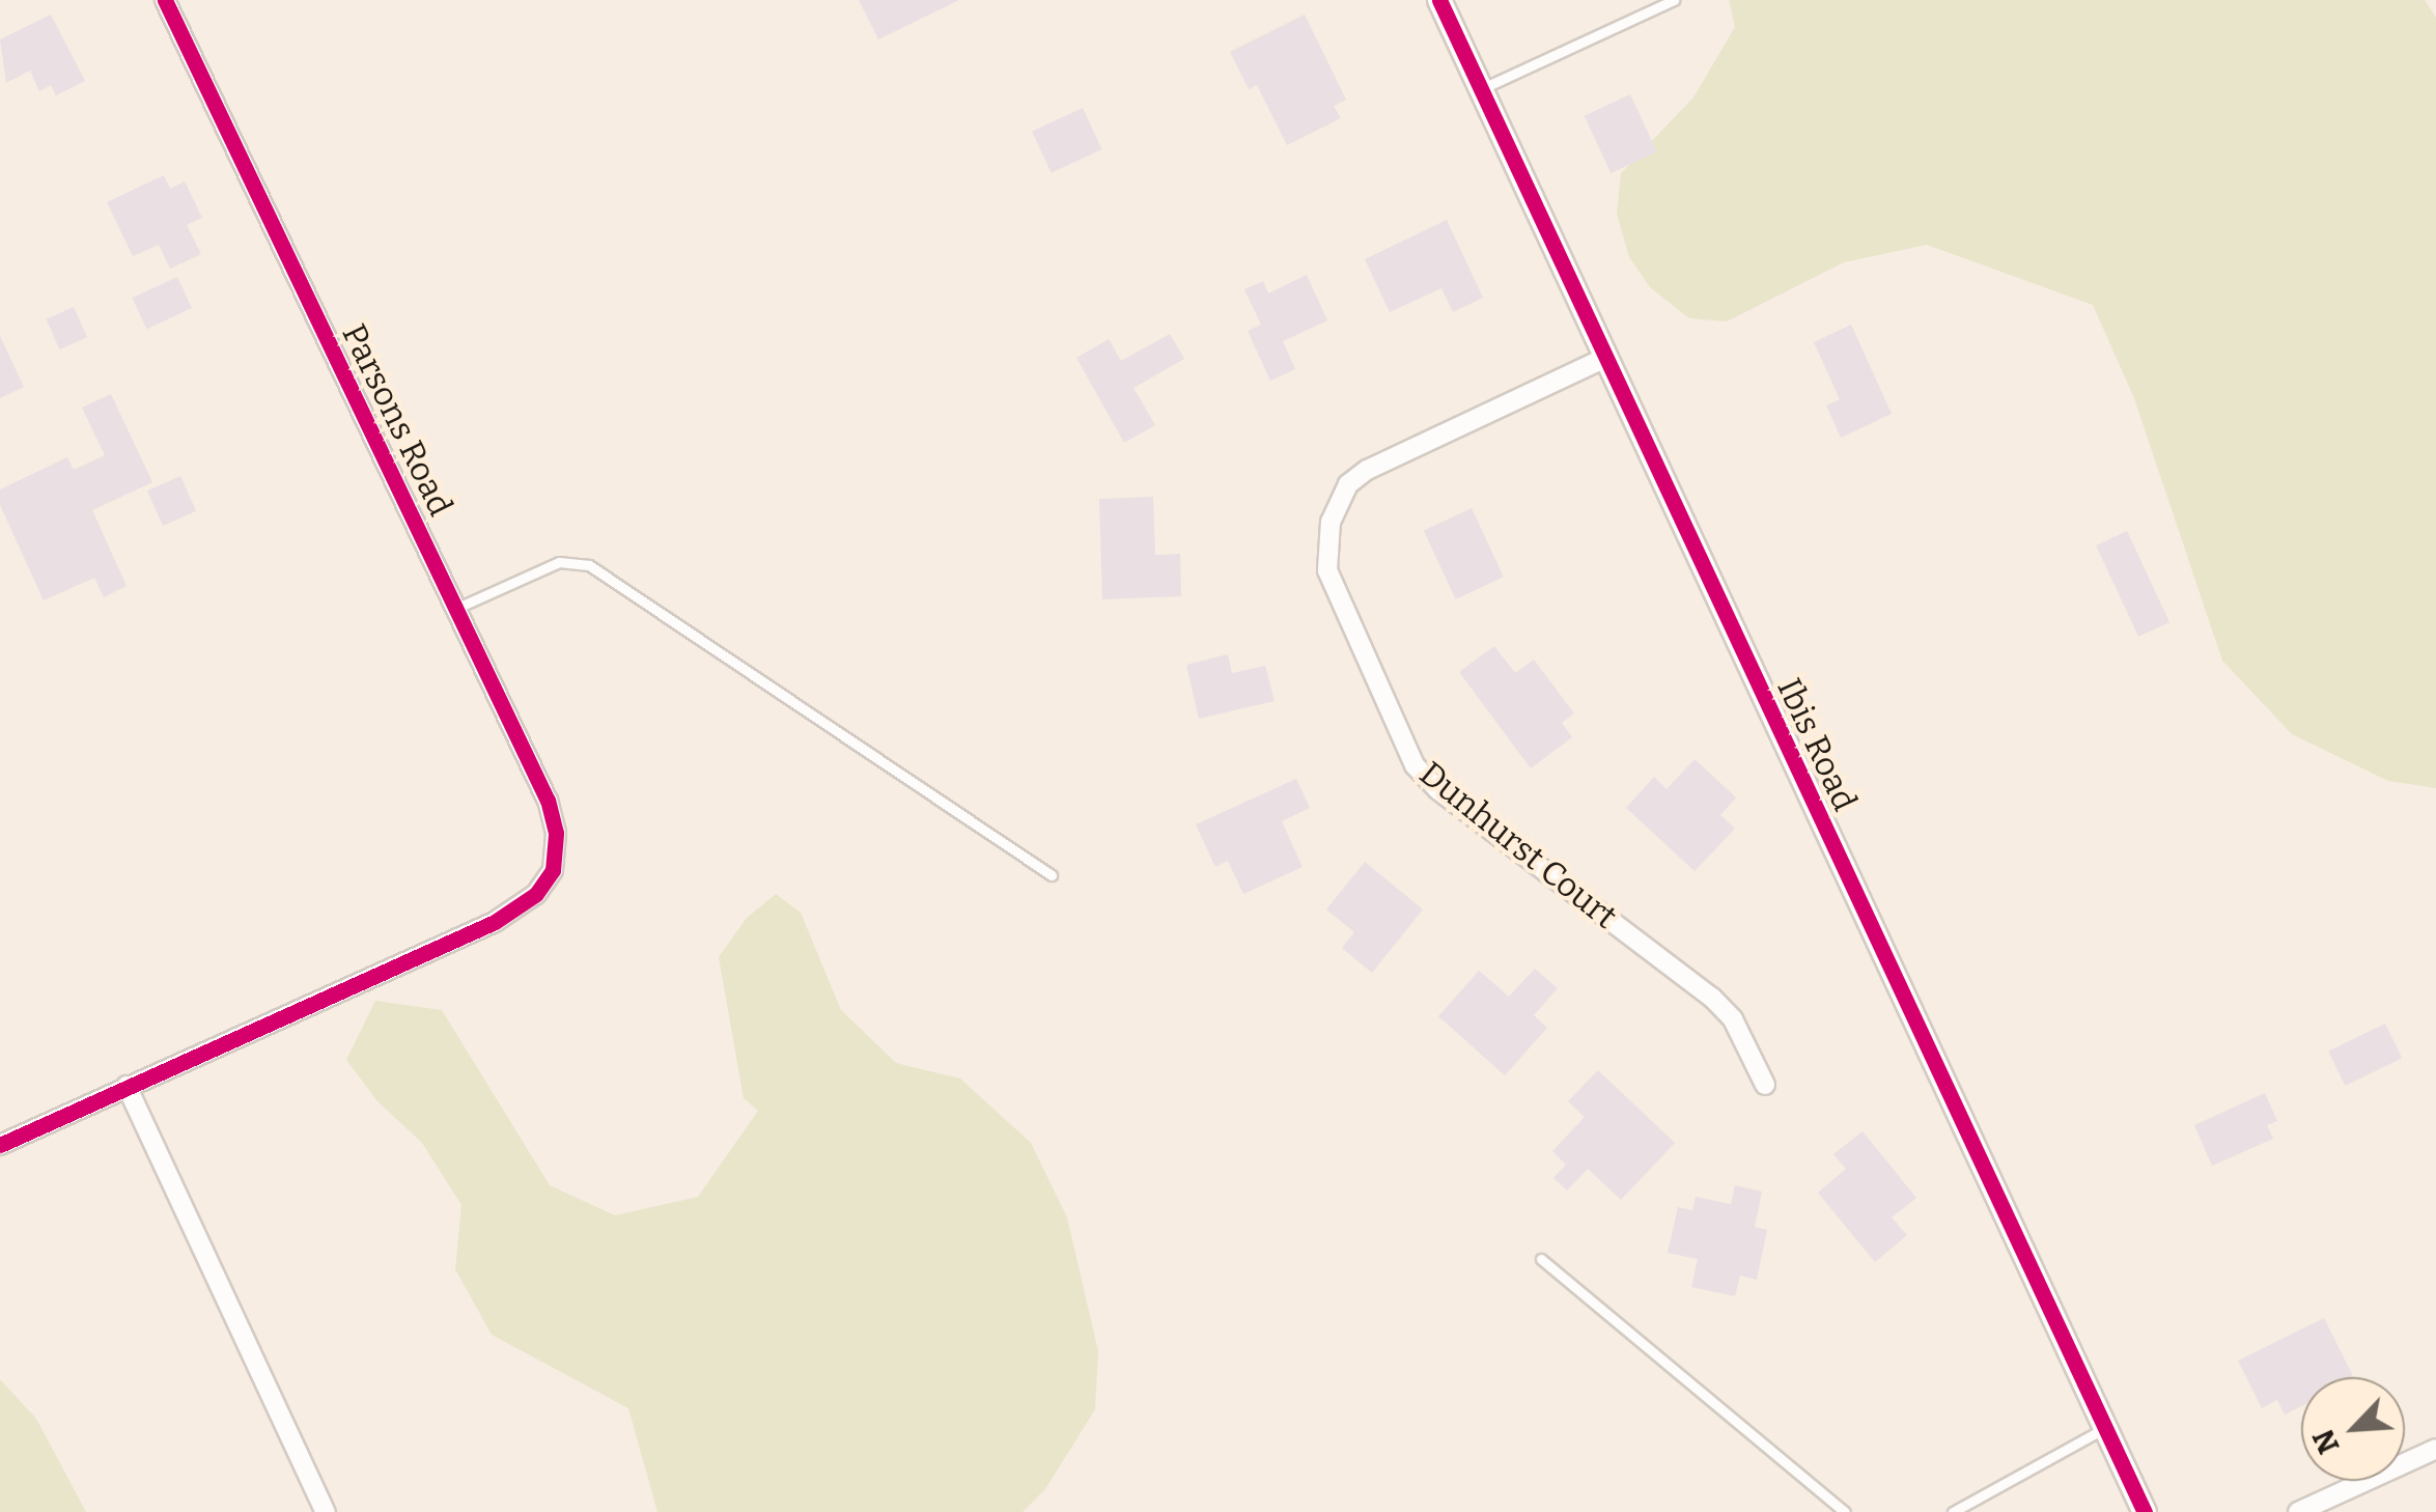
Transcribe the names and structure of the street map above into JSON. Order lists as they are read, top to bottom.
{
  "streets": {
    "street": ["Parsons Road", "Ibis Road", "Dunhurst Court"]
  },
  "crossings": [
    ["Ibis Road", "Dunhurst Court"]
  ],
  "north": "bottom left"
}
